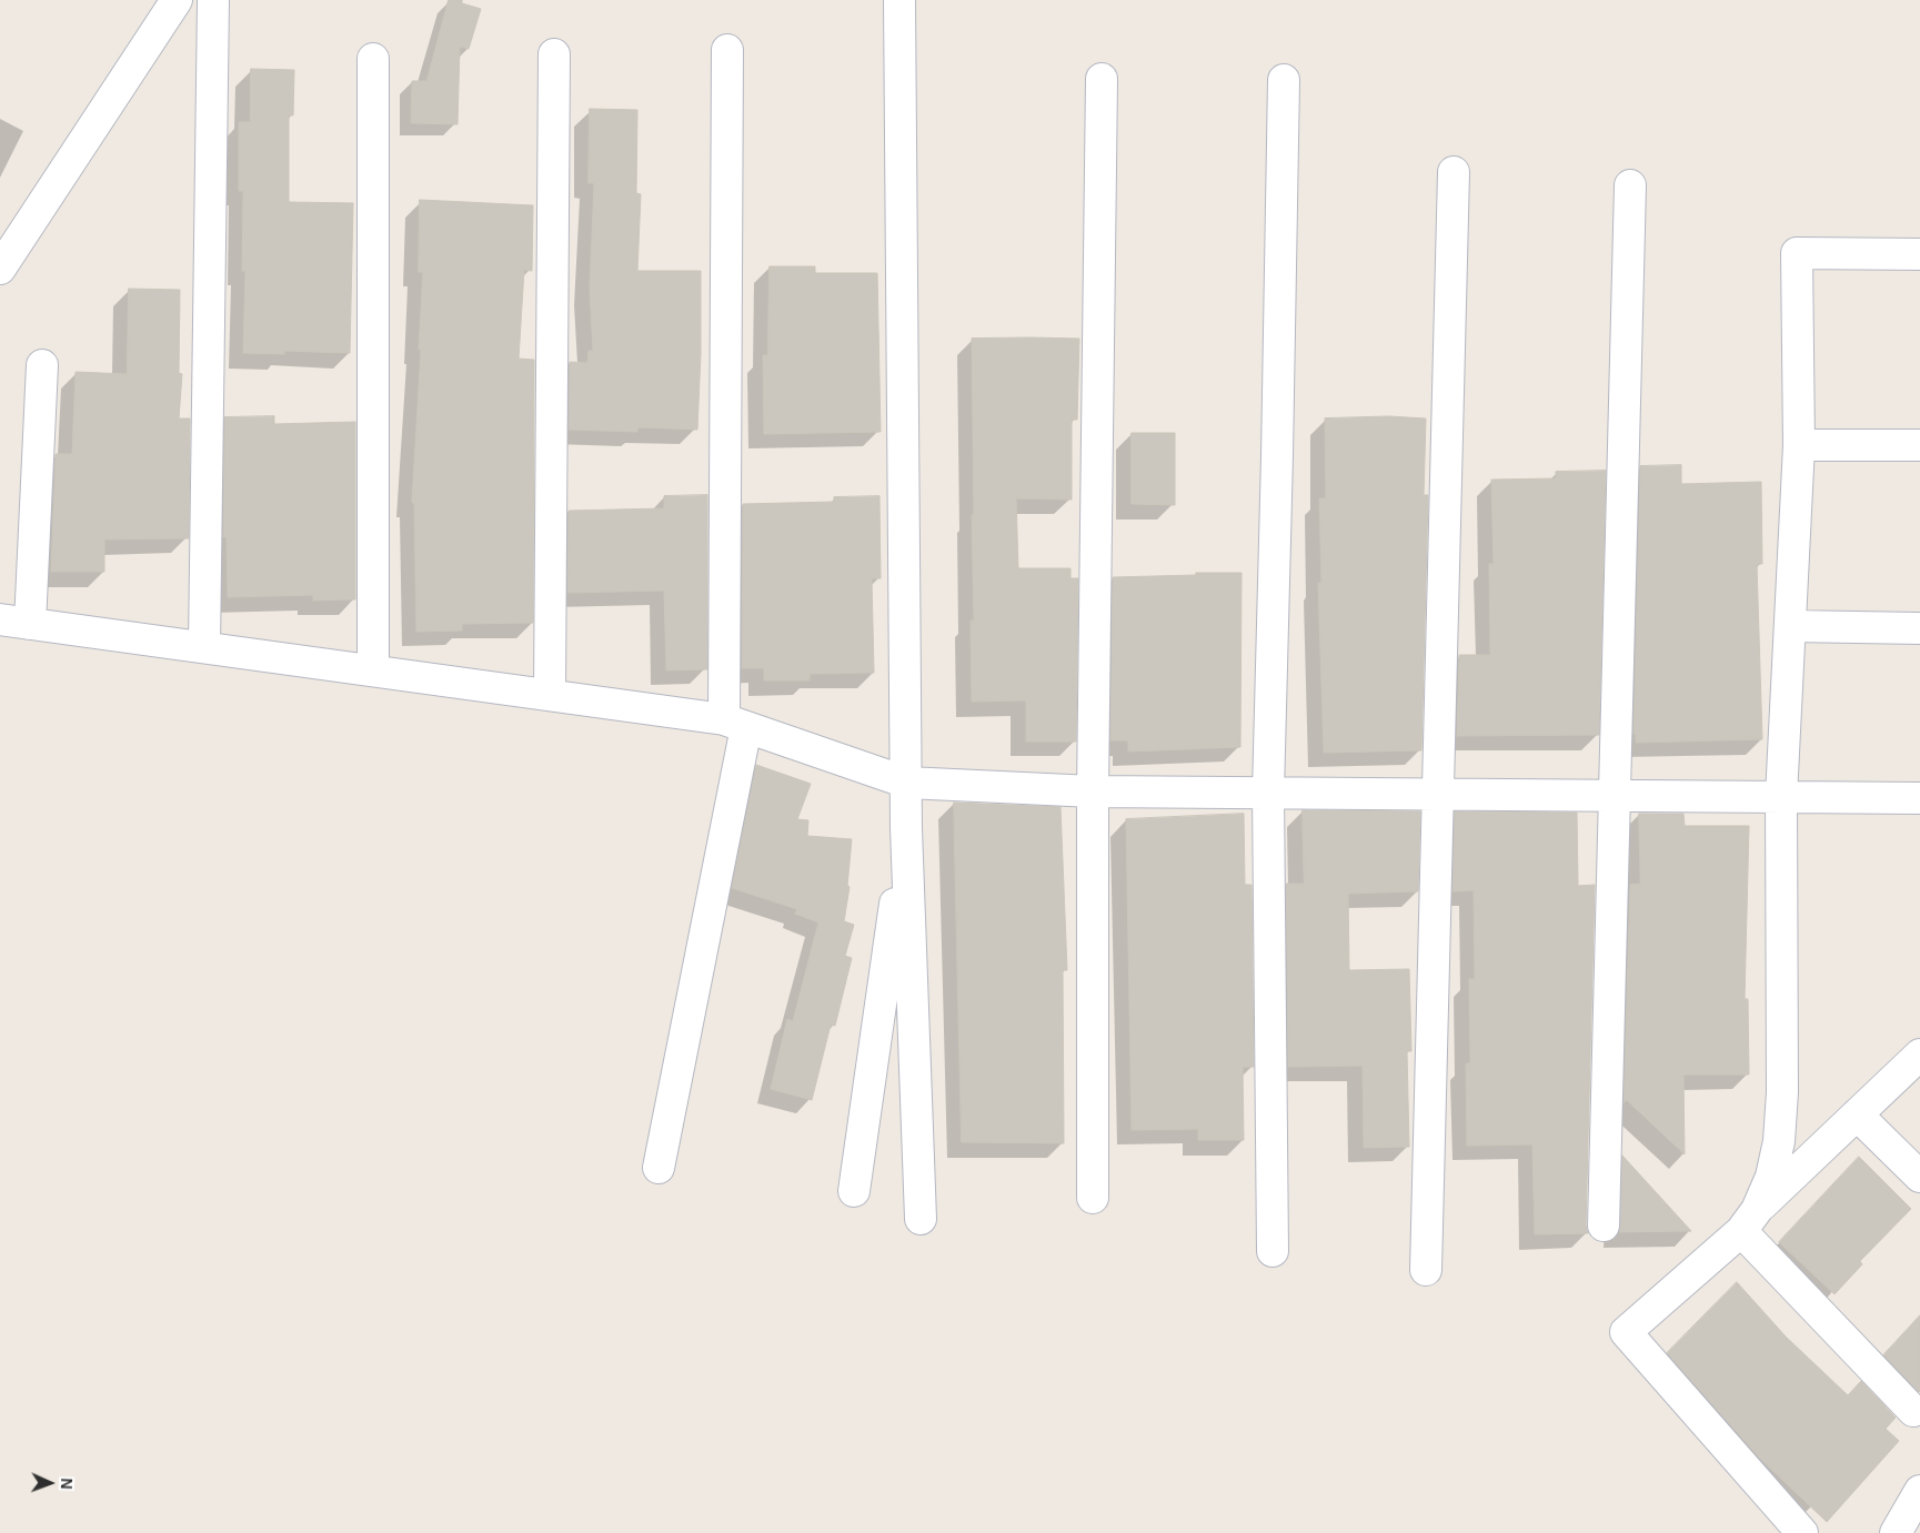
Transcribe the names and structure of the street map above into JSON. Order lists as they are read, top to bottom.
{
  "north": "right"
}
